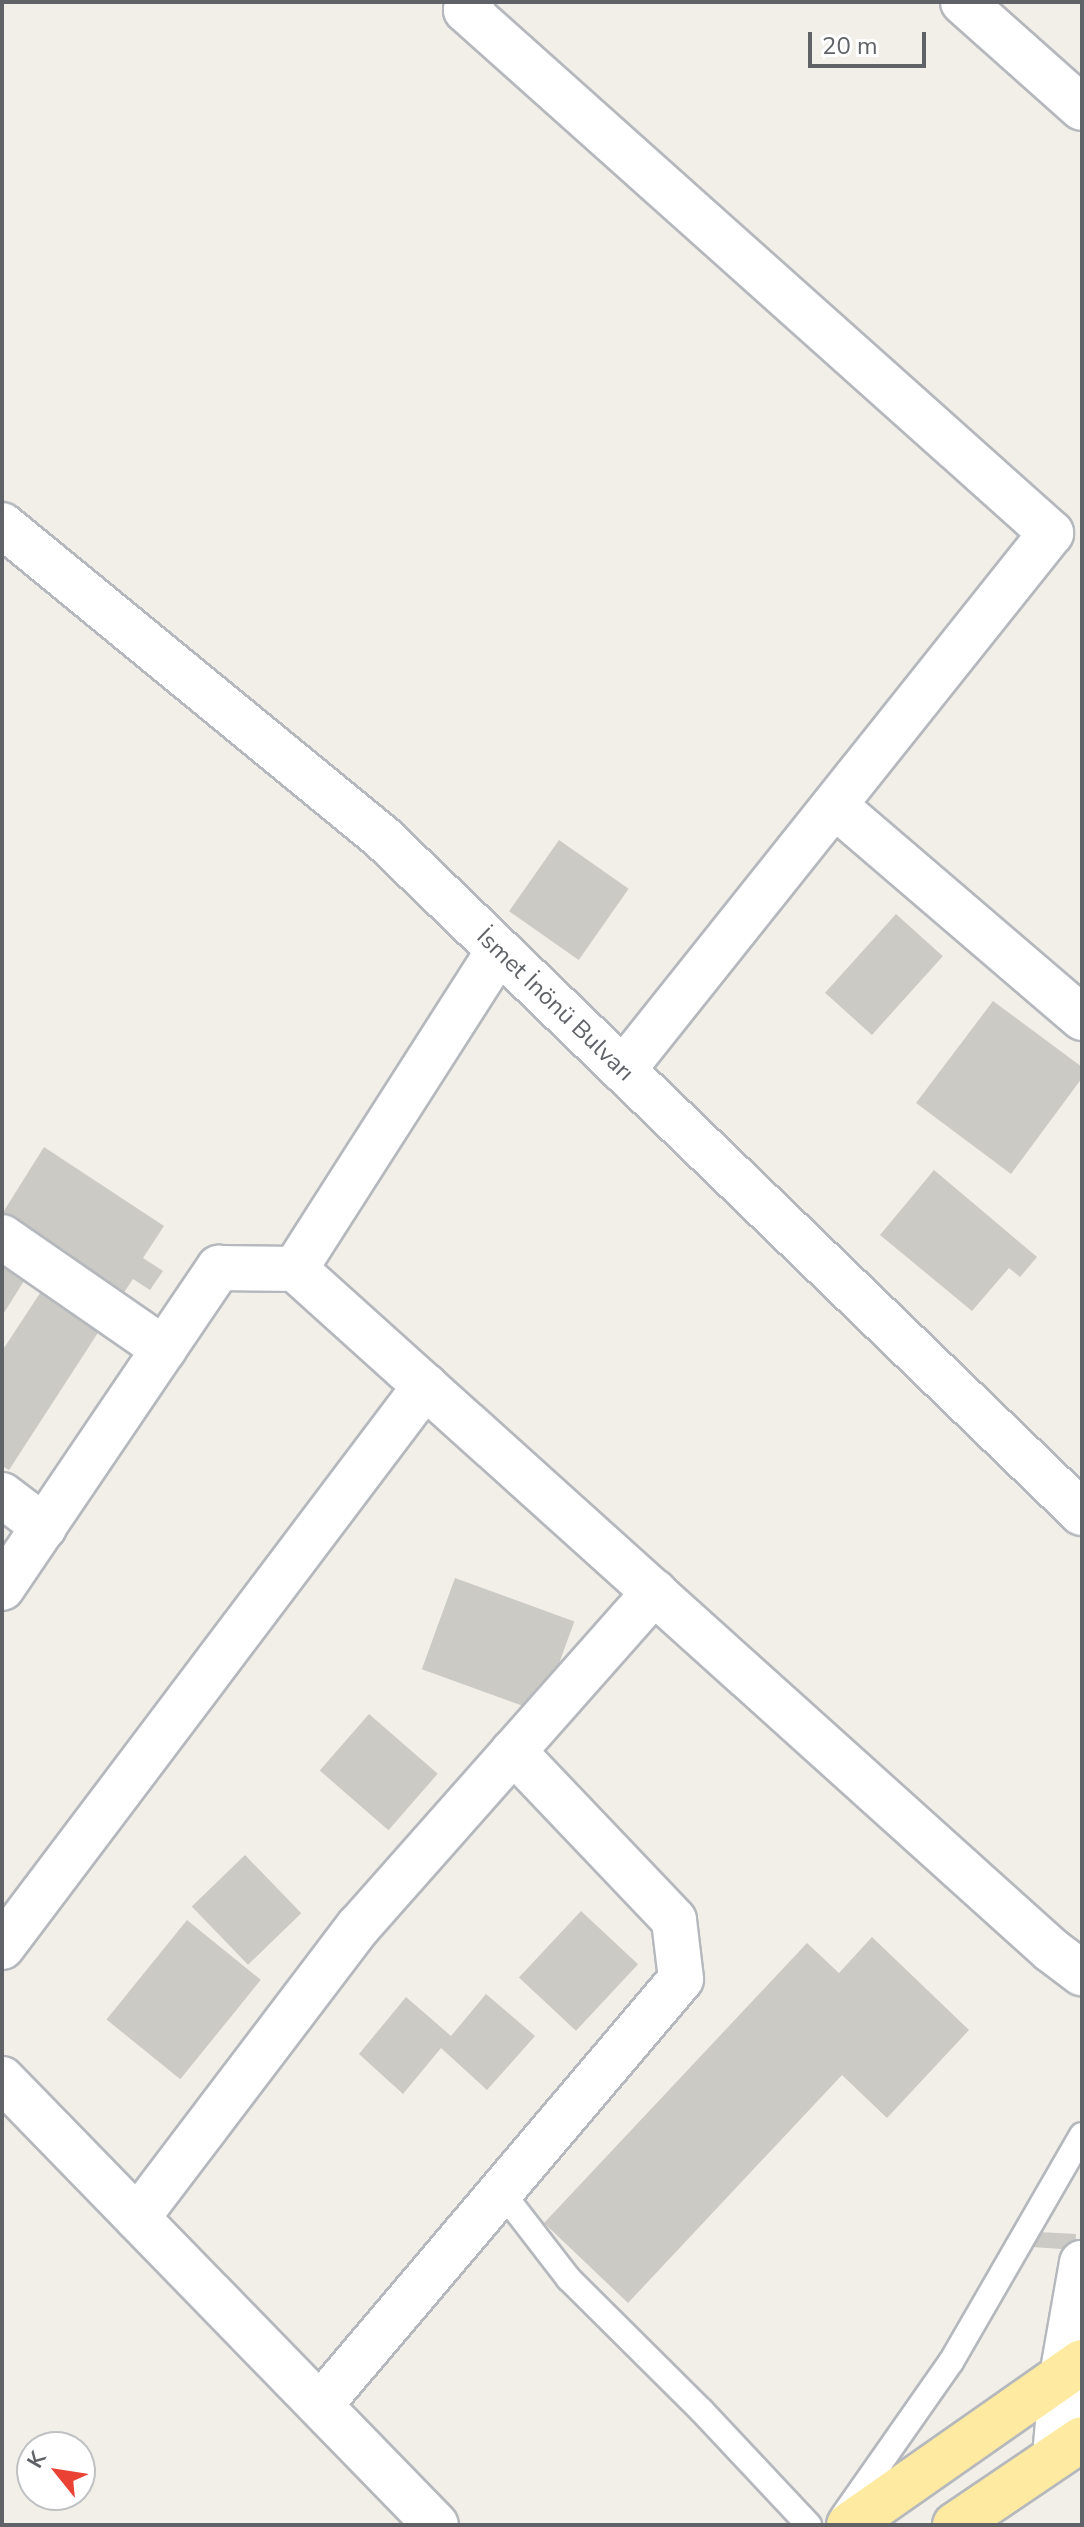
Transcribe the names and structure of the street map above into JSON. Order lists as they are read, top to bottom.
{
  "streets": {
    "street": ["İsmet İnönü Bulvarı"]
  },
  "scale_bar": "20 m",
  "north": "top left"
}
